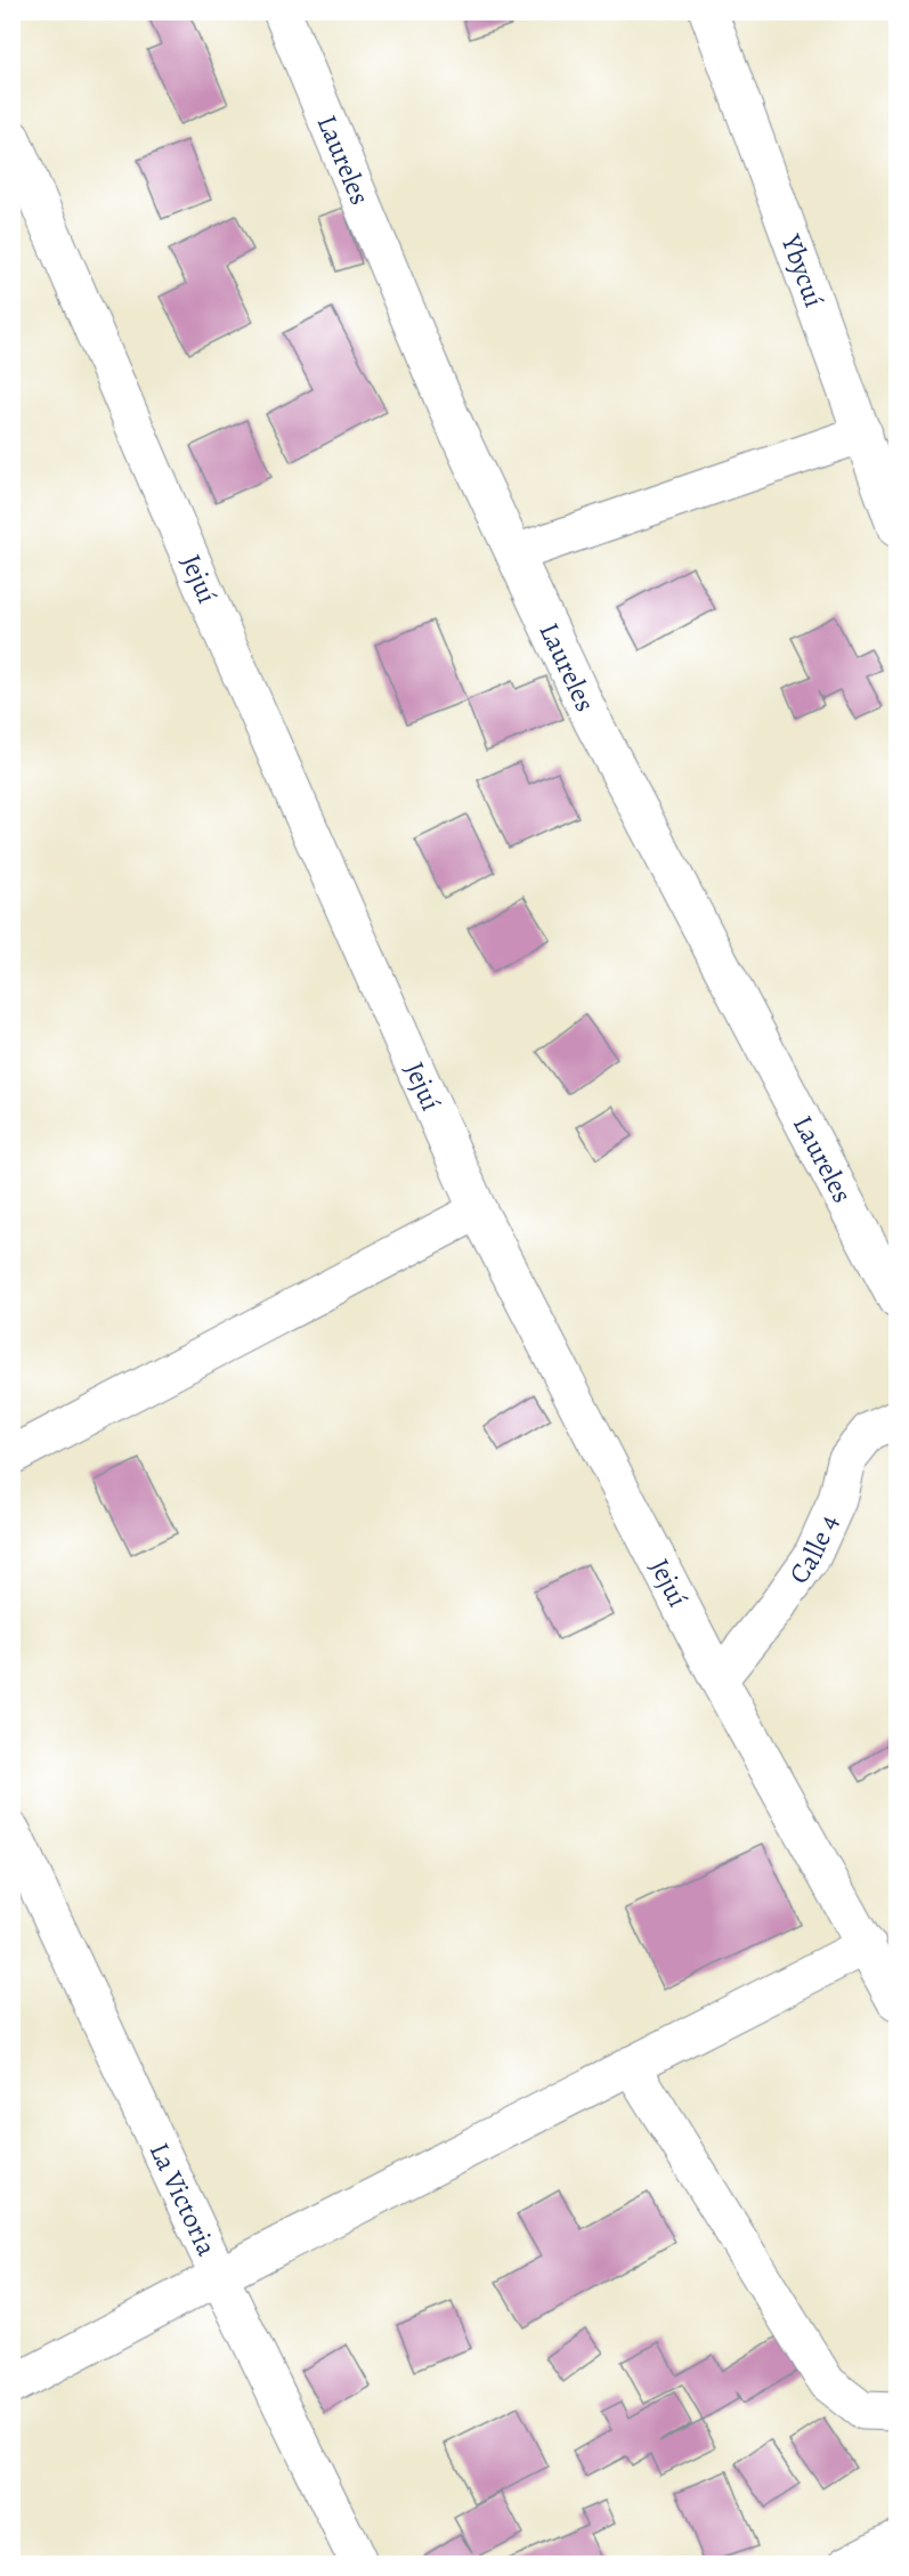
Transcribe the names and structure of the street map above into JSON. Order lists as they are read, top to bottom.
{
  "streets": {
    "street": [
      "Laureles",
      "Ybycuí",
      "Jejuí",
      "Calle 4",
      "La Victoria"
    ]
  },
  "crossings": [
    ["Jejuí", "Calle 4"]
  ]
}
